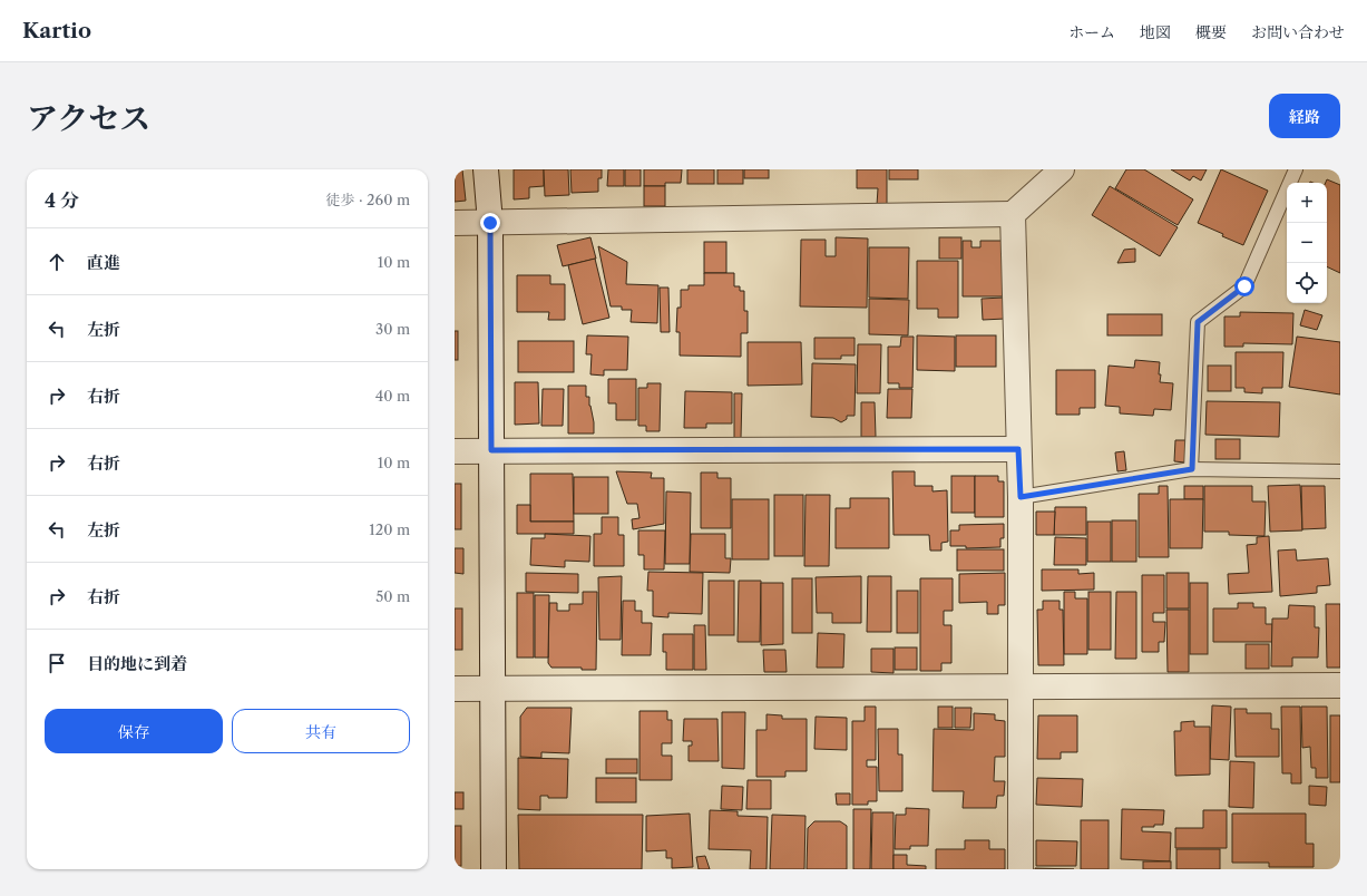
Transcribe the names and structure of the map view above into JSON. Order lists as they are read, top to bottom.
{
  "page": {
    "header": "Kartio",
    "nav": [
      "ホーム",
      "地図",
      "概要",
      "お問い合わせ"
    ],
    "title": "アクセス",
    "buttons": [
      "経路",
      ["保存", "共有"]
    ],
    "heading": ["4 分", "徒歩 · 260 m"],
    "map_buttons": ["+", "−"],
    "list": [
      ["直進", "10 m"],
      ["左折", "30 m"],
      ["右折", "40 m"],
      ["右折", "10 m"],
      ["左折", "120 m"],
      ["右折", "50 m"],
      "目的地に到着"
    ]
  }
}
